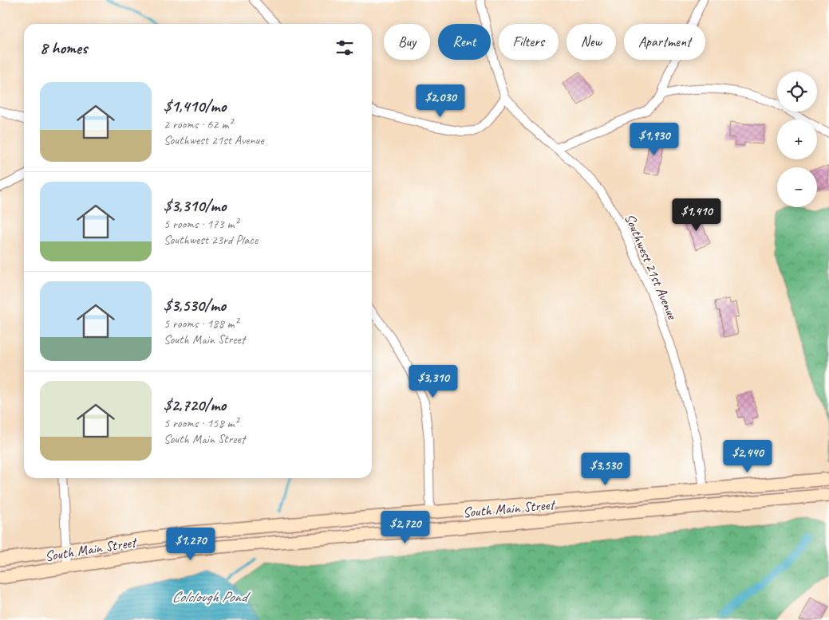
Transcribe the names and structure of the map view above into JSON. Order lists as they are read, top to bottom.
{
  "streets": {
    "main road": ["South Main Street"],
    "street": ["Southwest 21st Avenue"]
  },
  "crossings": [
    ["Southwest 21st Avenue", "South Main Street"]
  ],
  "water": ["Colclough Pond"],
  "page": {
    "chip": [
      "Buy",
      "Rent",
      "Filters",
      "New",
      "Apartment"
    ],
    "heading": "8 homes",
    "map_buttons": ["+", "−"],
    "list": [
      {
        "name": "$1,410/mo",
        "note": "2 rooms · 62 m² · Southwest 21st Avenue"
      },
      {
        "name": "$3,310/mo",
        "note": "5 rooms · 173 m² · Southwest 23rd Place"
      },
      {
        "name": "$3,530/mo",
        "note": "5 rooms · 188 m² · South Main Street"
      },
      {
        "name": "$2,720/mo",
        "note": "5 rooms · 158 m² · South Main Street"
      }
    ],
    "price": [
      "$2,030",
      "$1,930",
      "$1,410",
      "$3,310",
      "$2,440",
      "$3,530",
      "$2,720",
      "$1,270"
    ]
  }
}
